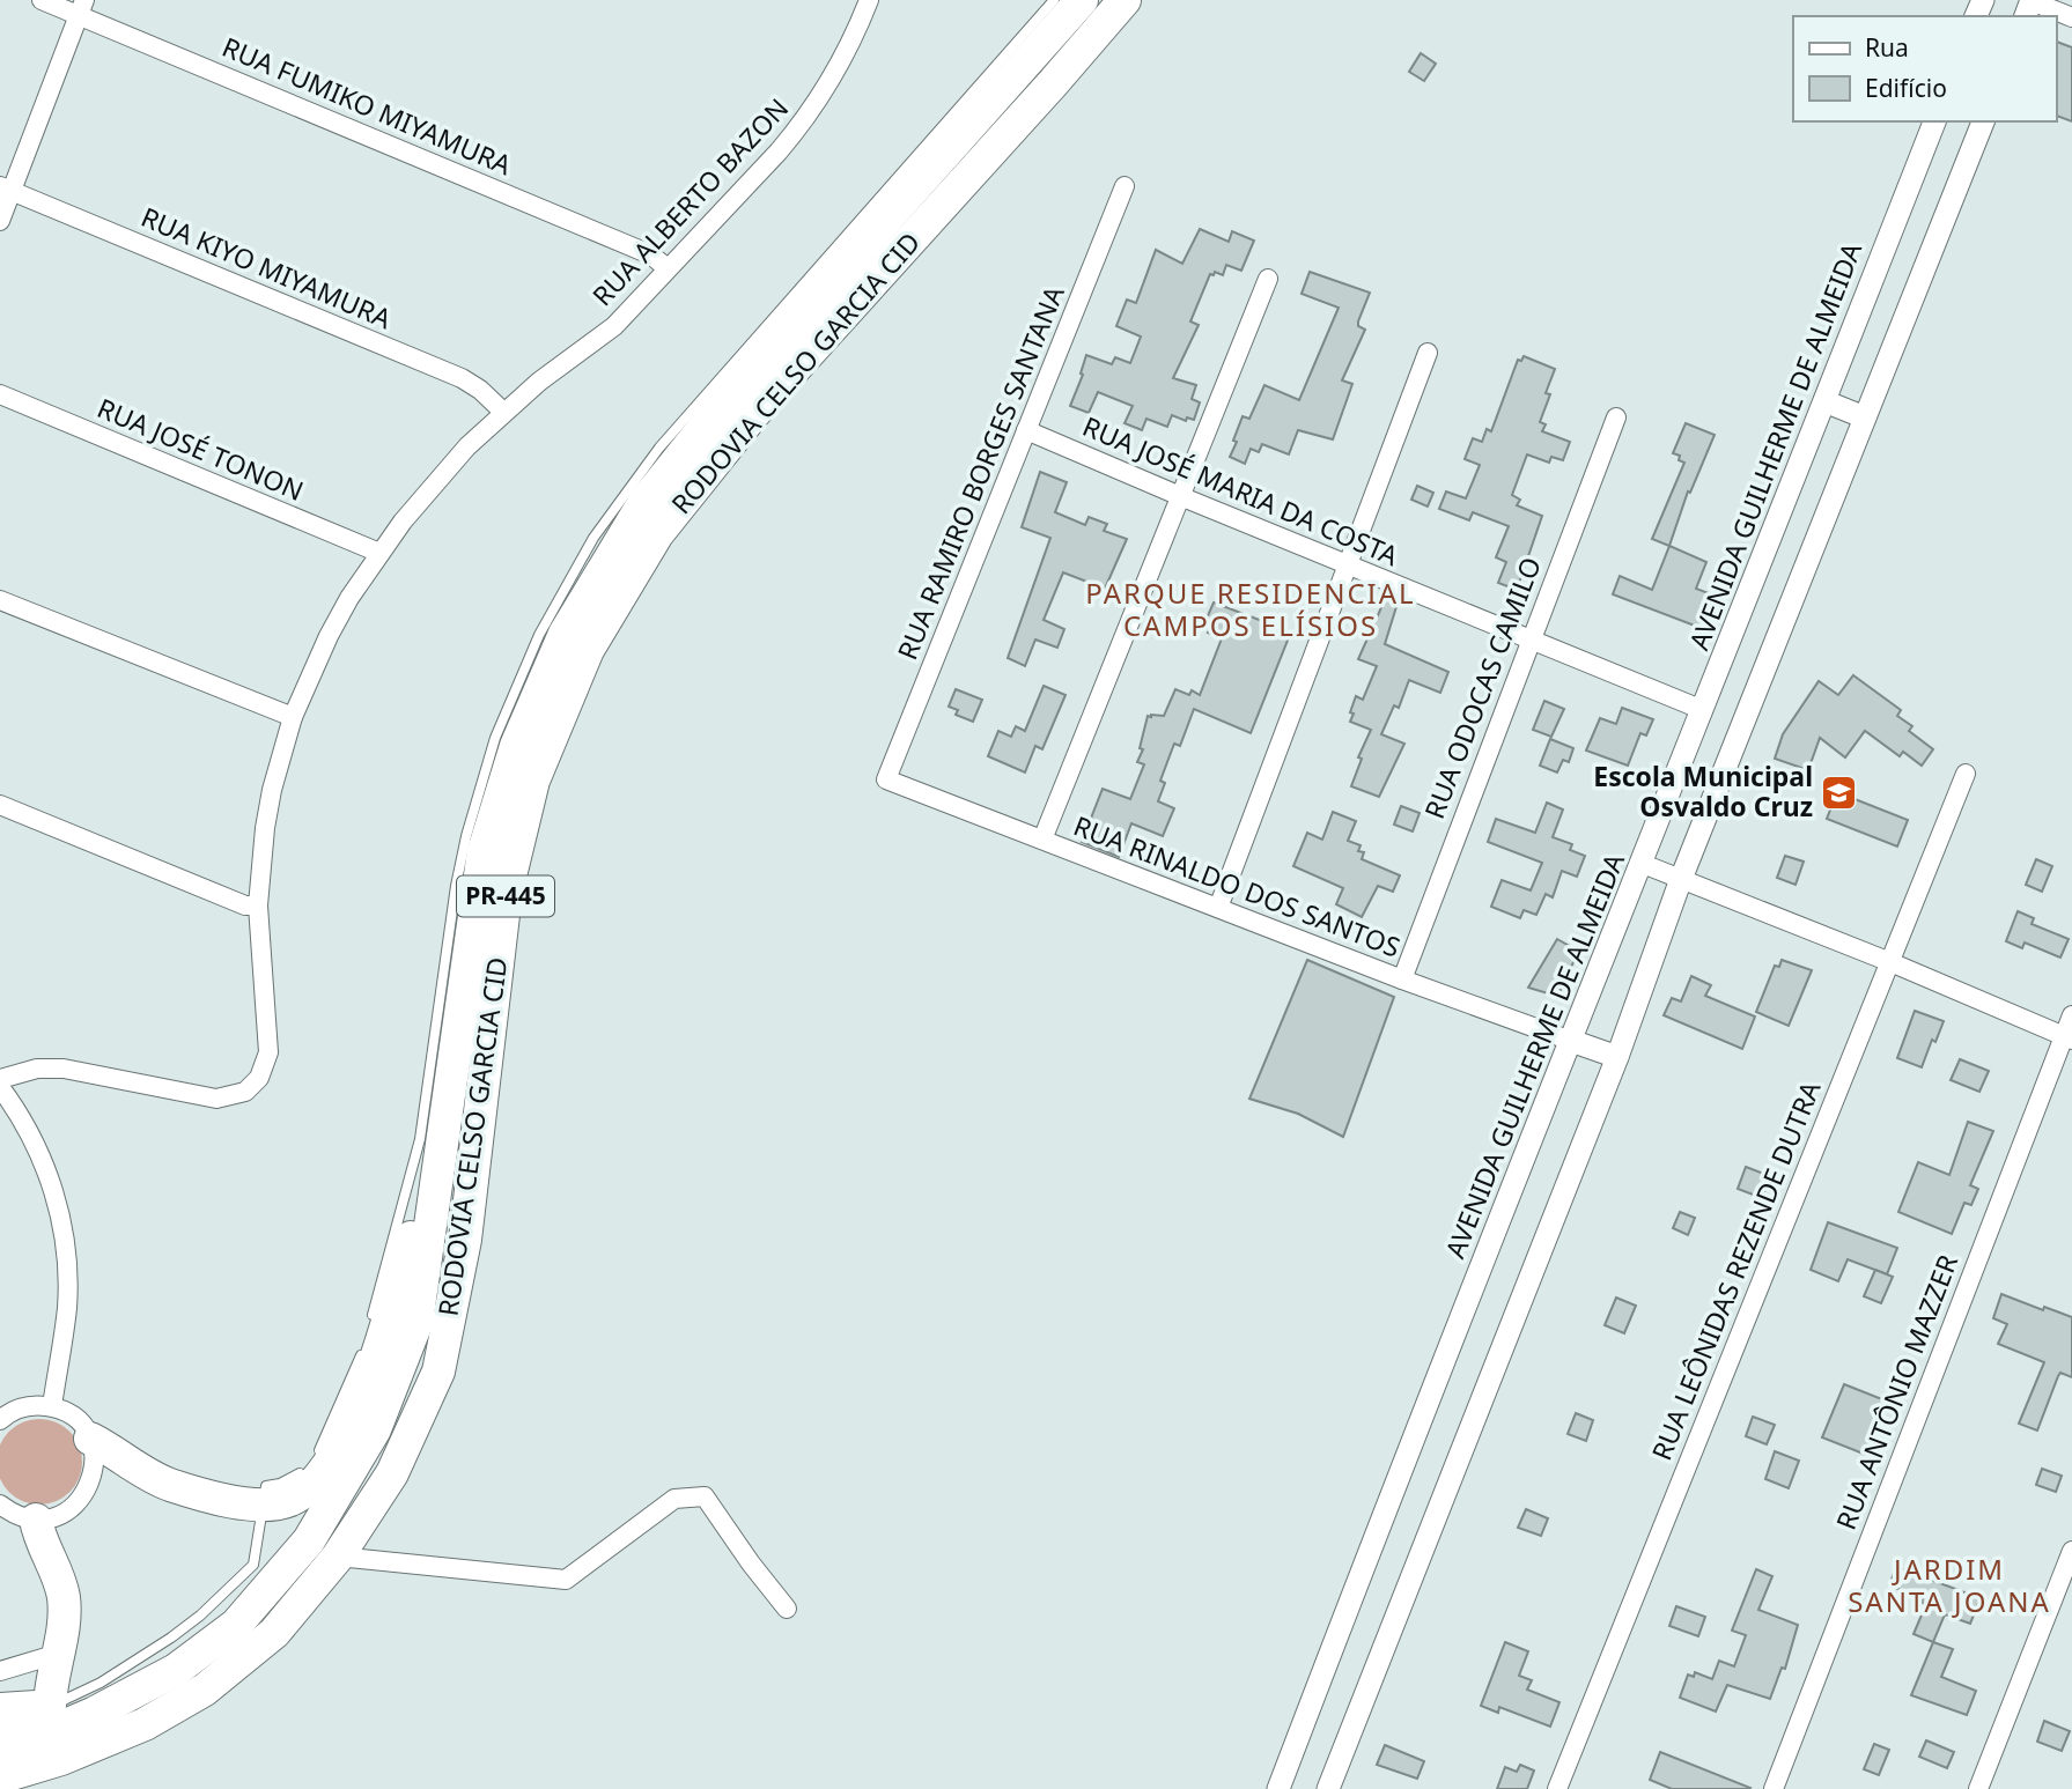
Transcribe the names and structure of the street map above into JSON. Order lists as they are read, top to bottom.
{
  "streets": {
    "highway": ["RODOVIA CELSO GARCIA CID", "PR-445"],
    "street": [
      "RUA FUMIKO MIYAMURA",
      "RUA ALBERTO BAZON",
      "RUA KIYO MIYAMURA",
      "AVENIDA GUILHERME DE ALMEIDA",
      "RUA JOSÉ TONON",
      "RUA RAMIRO BORGES SANTANA",
      "RUA JOSÉ MARIA DA COSTA",
      "RUA ODOCAS CAMILO",
      "RUA RINALDO DOS SANTOS",
      "RUA LEÔNIDAS REZENDE DUTRA",
      "RUA ANTÔNIO MAZZER"
    ]
  },
  "crossings": [
    ["RUA FUMIKO MIYAMURA", "RUA ALBERTO BAZON"],
    ["RUA ALBERTO BAZON", "RUA KIYO MIYAMURA"],
    ["RUA ALBERTO BAZON", "RUA JOSÉ TONON"],
    ["AVENIDA GUILHERME DE ALMEIDA", "RUA JOSÉ MARIA DA COSTA"],
    ["AVENIDA GUILHERME DE ALMEIDA", "RUA RINALDO DOS SANTOS"],
    ["RUA RAMIRO BORGES SANTANA", "RUA JOSÉ MARIA DA COSTA"],
    ["RUA RAMIRO BORGES SANTANA", "RUA RINALDO DOS SANTOS"],
    ["RUA JOSÉ MARIA DA COSTA", "RUA ODOCAS CAMILO"],
    ["RUA ODOCAS CAMILO", "RUA RINALDO DOS SANTOS"]
  ],
  "districts": ["PARQUE RESIDENCIAL CAMPOS ELÍSIOS", "JARDIM SANTA JOANA"],
  "places": {
    "school or university": ["Escola Municipal Osvaldo Cruz"]
  },
  "legend": ["Rua", "Edifício"]
}
